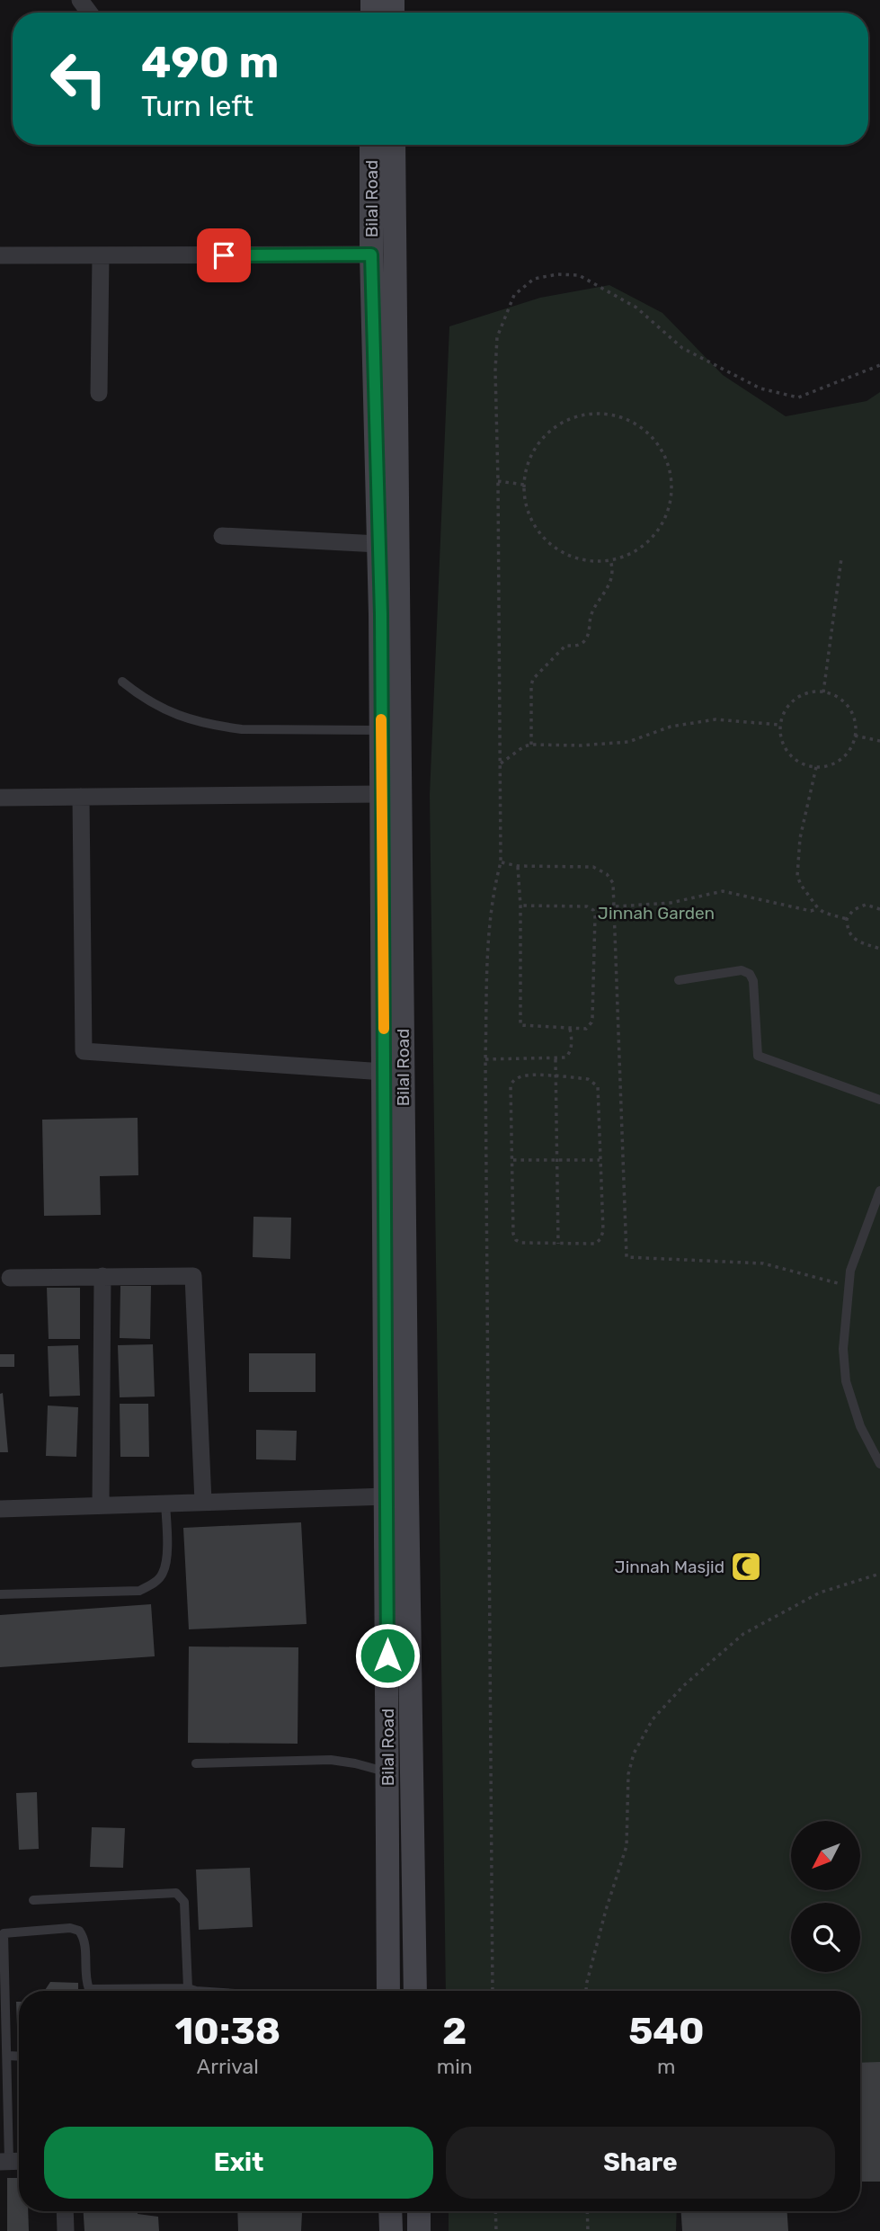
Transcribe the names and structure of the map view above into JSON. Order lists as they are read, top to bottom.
{
  "streets": {
    "main road": ["Bilal Road"]
  },
  "parks": ["Jinnah Garden"],
  "places": {
    "mosque": ["Jinnah Masjid"]
  },
  "north": "bottom left",
  "page": {
    "turn": ["490 m", "Turn left"],
    "eta": [
      "10:38",
      "Arrival",
      "2",
      "min",
      "540",
      "m"
    ],
    "buttons": ["Exit", "Share"]
  }
}
